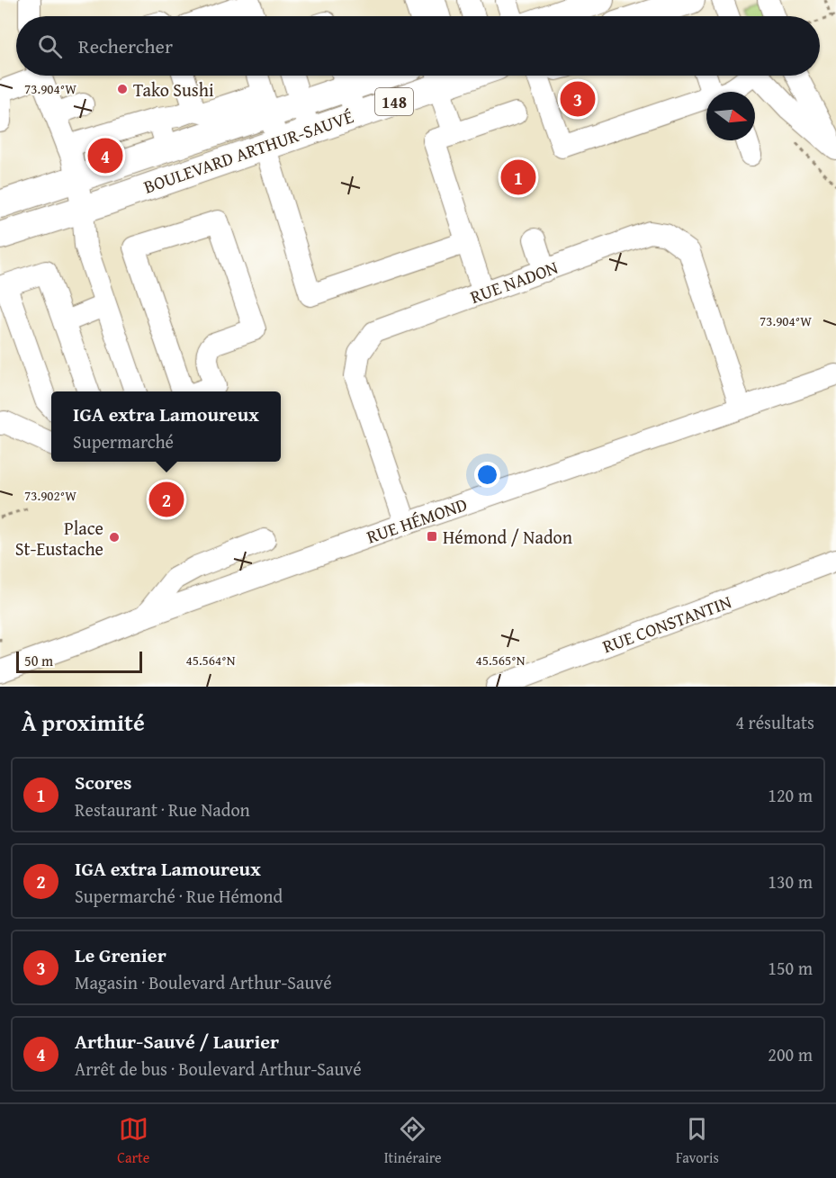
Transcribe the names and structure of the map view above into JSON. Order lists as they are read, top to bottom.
{
  "streets": {
    "main road": ["148", "BOULEVARD ARTHUR-SAUVÉ"],
    "street": ["RUE NADON", "RUE HÉMOND", "RUE CONSTANTIN"]
  },
  "crossings": [
    ["RUE NADON", "RUE HÉMOND"]
  ],
  "places": {
    "other": ["Tako Sushi", "Place St-Eustache"],
    "transit": ["Hémond / Nadon"]
  },
  "scale_bar": "50 m",
  "north": "right",
  "page": {
    "search": "Rechercher",
    "pins": [
      "3",
      "4",
      "1",
      "2"
    ],
    "popup": ["IGA extra Lamoureux", "Supermarché"],
    "scale": "50 m",
    "heading": ["À proximité", "4 résultats"],
    "list": [
      {
        "mark": "1",
        "name": "Scores",
        "note": "Restaurant · Rue Nadon",
        "value": "120 m"
      },
      {
        "mark": "2",
        "name": "IGA extra Lamoureux",
        "note": "Supermarché · Rue Hémond",
        "value": "130 m"
      },
      {
        "mark": "3",
        "name": "Le Grenier",
        "note": "Magasin · Boulevard Arthur-Sauvé",
        "value": "150 m"
      },
      {
        "mark": "4",
        "name": "Arthur-Sauvé / Laurier",
        "note": "Arrêt de bus · Boulevard Arthur-Sauvé",
        "value": "200 m"
      }
    ],
    "nav": ["Carte", "Itinéraire", "Favoris"]
  },
  "coordinates": [
    "73.904°W",
    "73.902°W",
    "45.564°N",
    "45.565°N"
  ]
}
